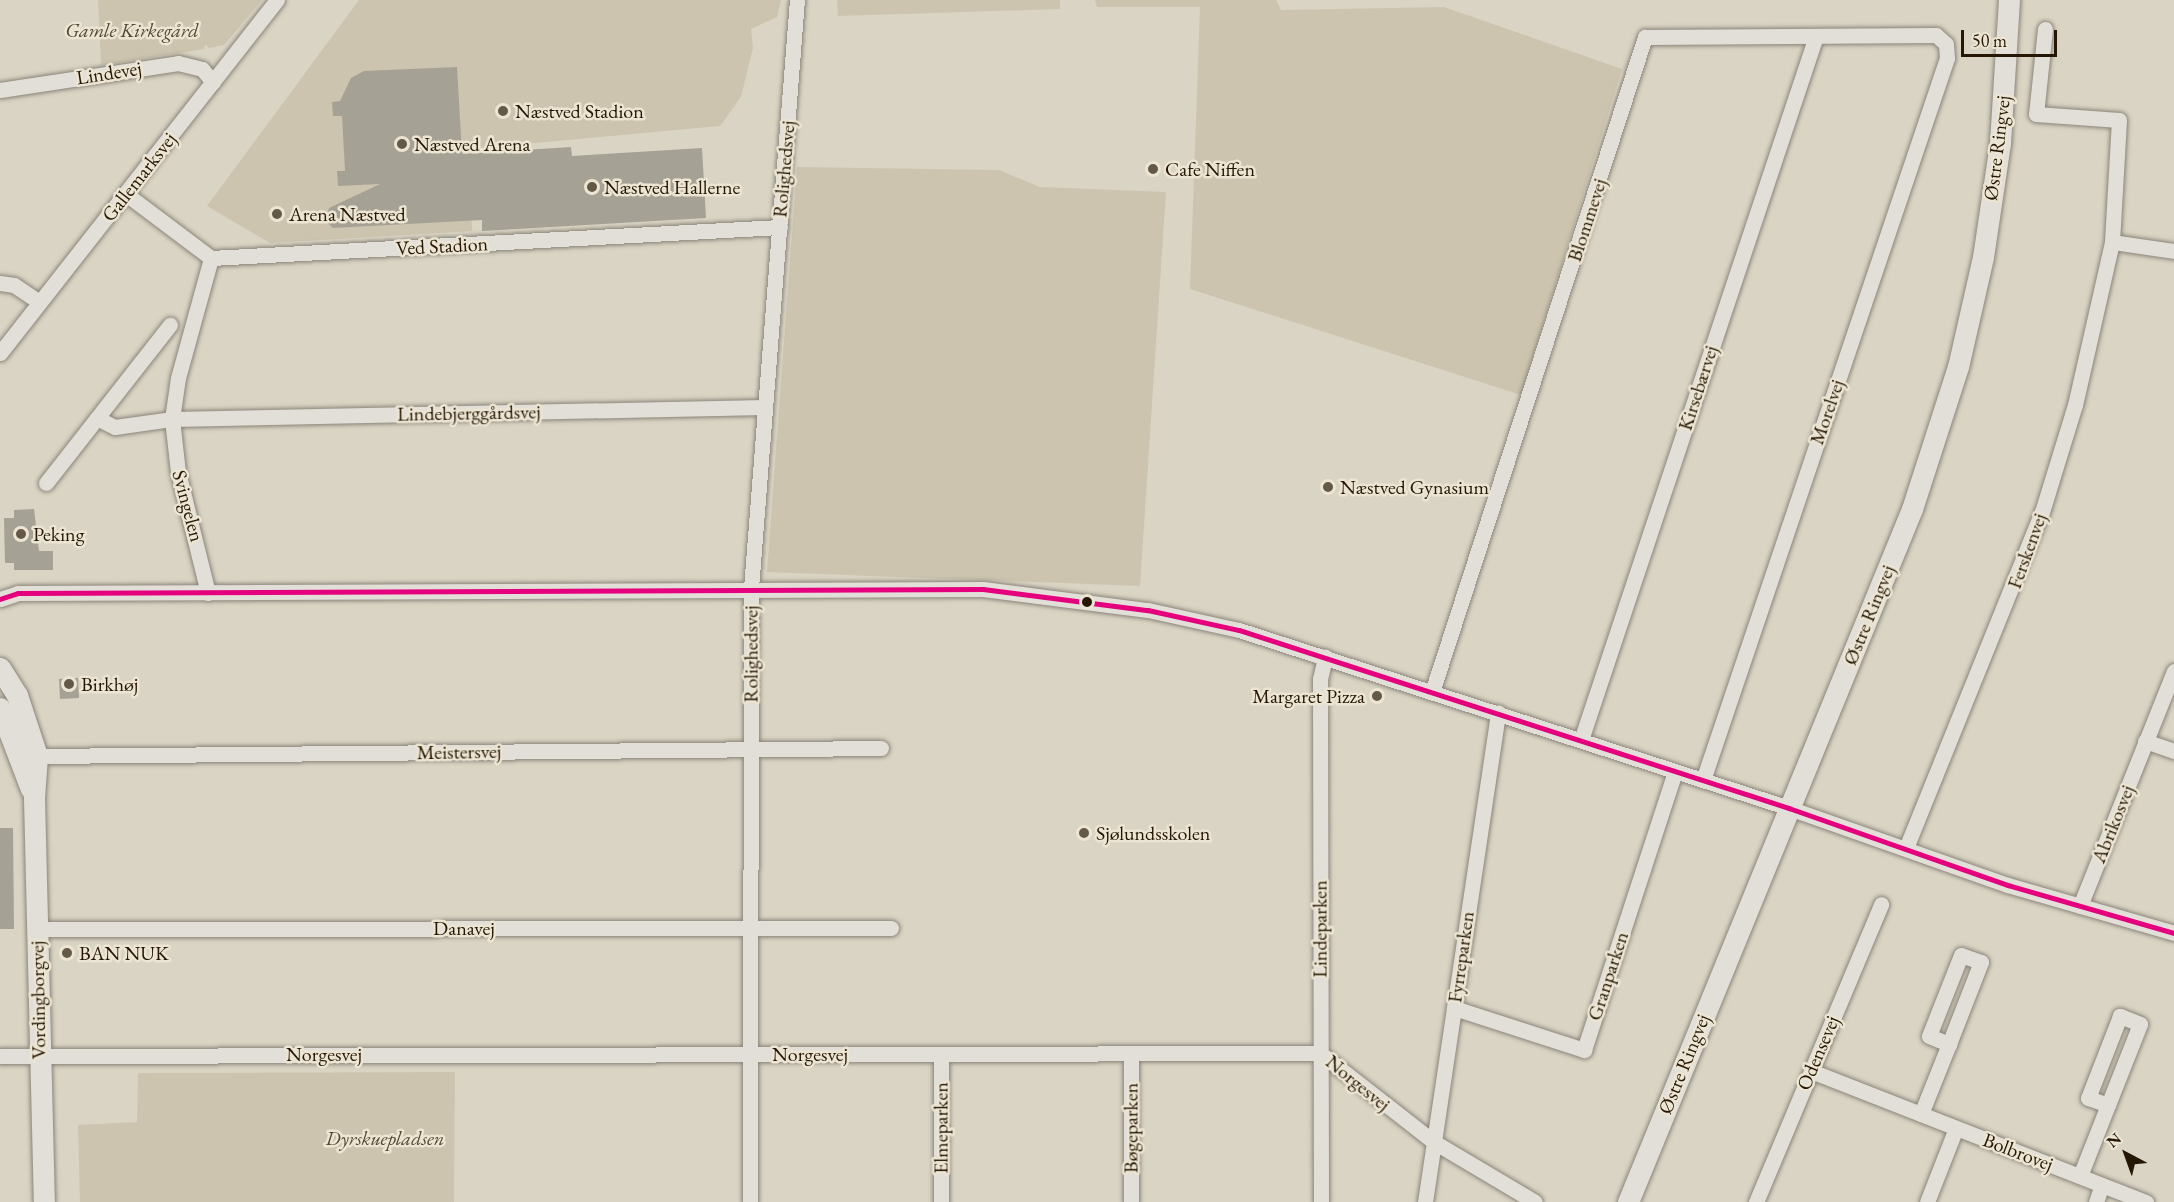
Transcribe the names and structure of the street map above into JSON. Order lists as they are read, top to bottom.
{
  "streets": {
    "street": [
      "Lindevej",
      "Østre Ringvej",
      "Rolighedsvej",
      "Gallemarksvej",
      "Blommevej",
      "Ved Stadion",
      "Kirsebærvej",
      "Morelvej",
      "Lindebjerggårdsvej",
      "Svingelen",
      "Ferskenvej",
      "Meistersvej",
      "Abrikosvej",
      "Danavej",
      "Lindeparken",
      "Fyrreparken",
      "Granparken",
      "Vordingborgvej",
      "Odensevej",
      "Norgesvej",
      "Elmeparken",
      "Bøgeparken",
      "Bolbrovej"
    ]
  },
  "crossings": [
    ["Lindevej", "Gallemarksvej"],
    ["Rolighedsvej", "Ved Stadion"],
    ["Rolighedsvej", "Lindebjerggårdsvej"],
    ["Rolighedsvej", "Meistersvej"],
    ["Rolighedsvej", "Danavej"],
    ["Rolighedsvej", "Norgesvej"],
    ["Blommevej", "Kirsebærvej"],
    ["Blommevej", "Morelvej"],
    ["Ved Stadion", "Svingelen"],
    ["Lindebjerggårdsvej", "Svingelen"],
    ["Meistersvej", "Vordingborgvej"],
    ["Danavej", "Vordingborgvej"],
    ["Lindeparken", "Norgesvej"],
    ["Fyrreparken", "Granparken"],
    ["Fyrreparken", "Norgesvej"],
    ["Vordingborgvej", "Norgesvej"],
    ["Odensevej", "Bolbrovej"],
    ["Norgesvej", "Elmeparken"],
    ["Norgesvej", "Bøgeparken"]
  ],
  "parks": ["Gamle Kirkegård", "Dyrskuepladsen"],
  "places": [
    "Næstved Stadion",
    "Næstved Arena",
    "Cafe Niffen",
    "Næstved Hallerne",
    "Arena Næstved",
    "Næstved Gynasium",
    "Peking",
    "Birkhøj",
    "Margaret Pizza",
    "Sjølundsskolen",
    "BAN NUK"
  ],
  "scale_bar": "50 m",
  "north": "top left"
}
